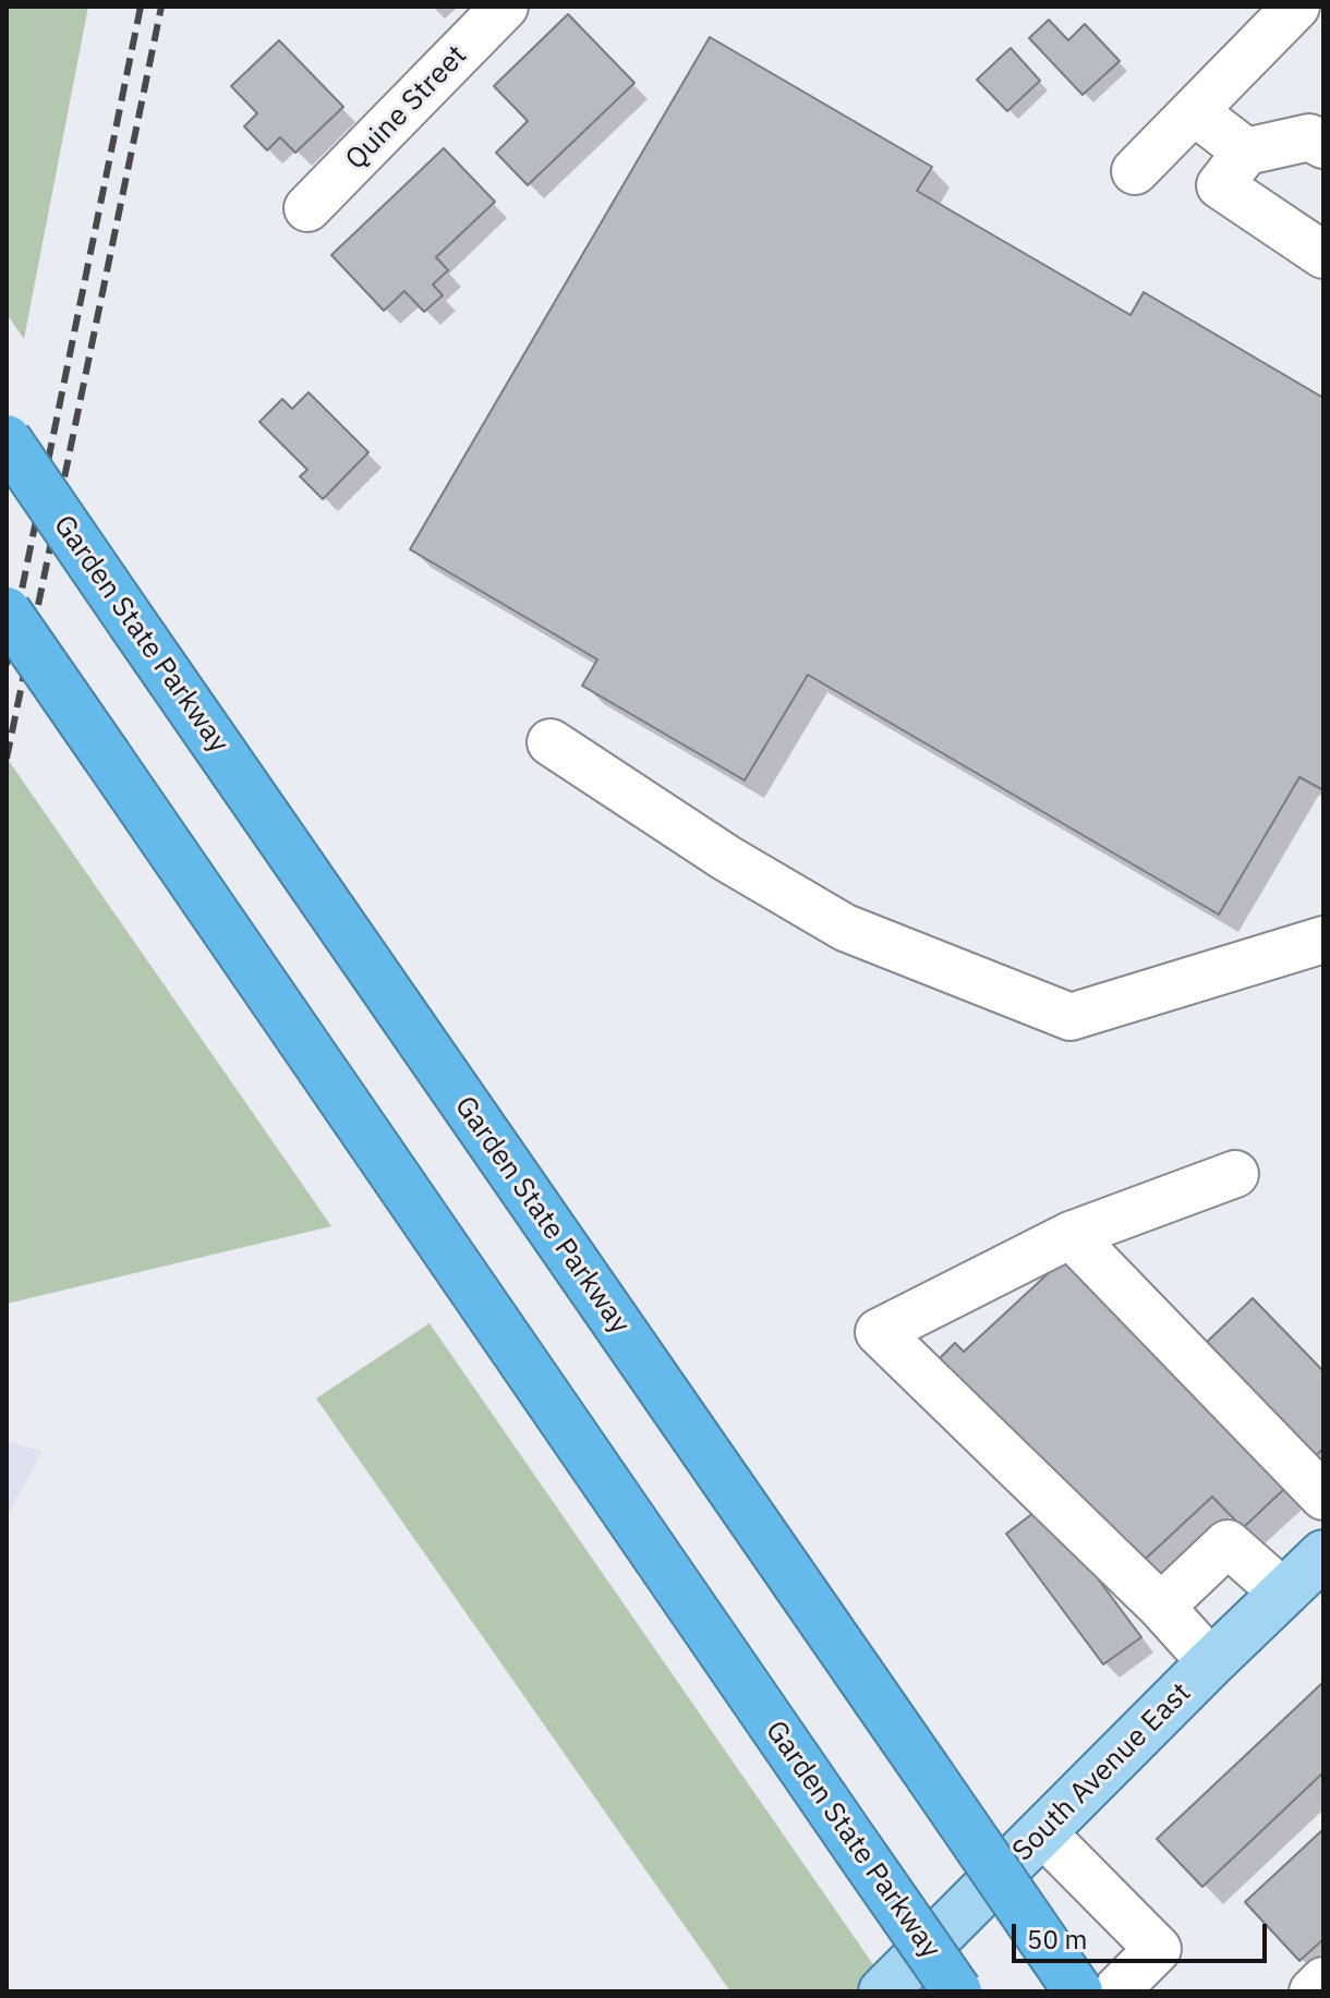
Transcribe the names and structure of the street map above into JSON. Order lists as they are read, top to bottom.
{
  "streets": {
    "highway": ["Garden State Parkway"],
    "main road": ["South Avenue East"],
    "street": ["Quine Street"]
  },
  "scale_bar": "50 m"
}
